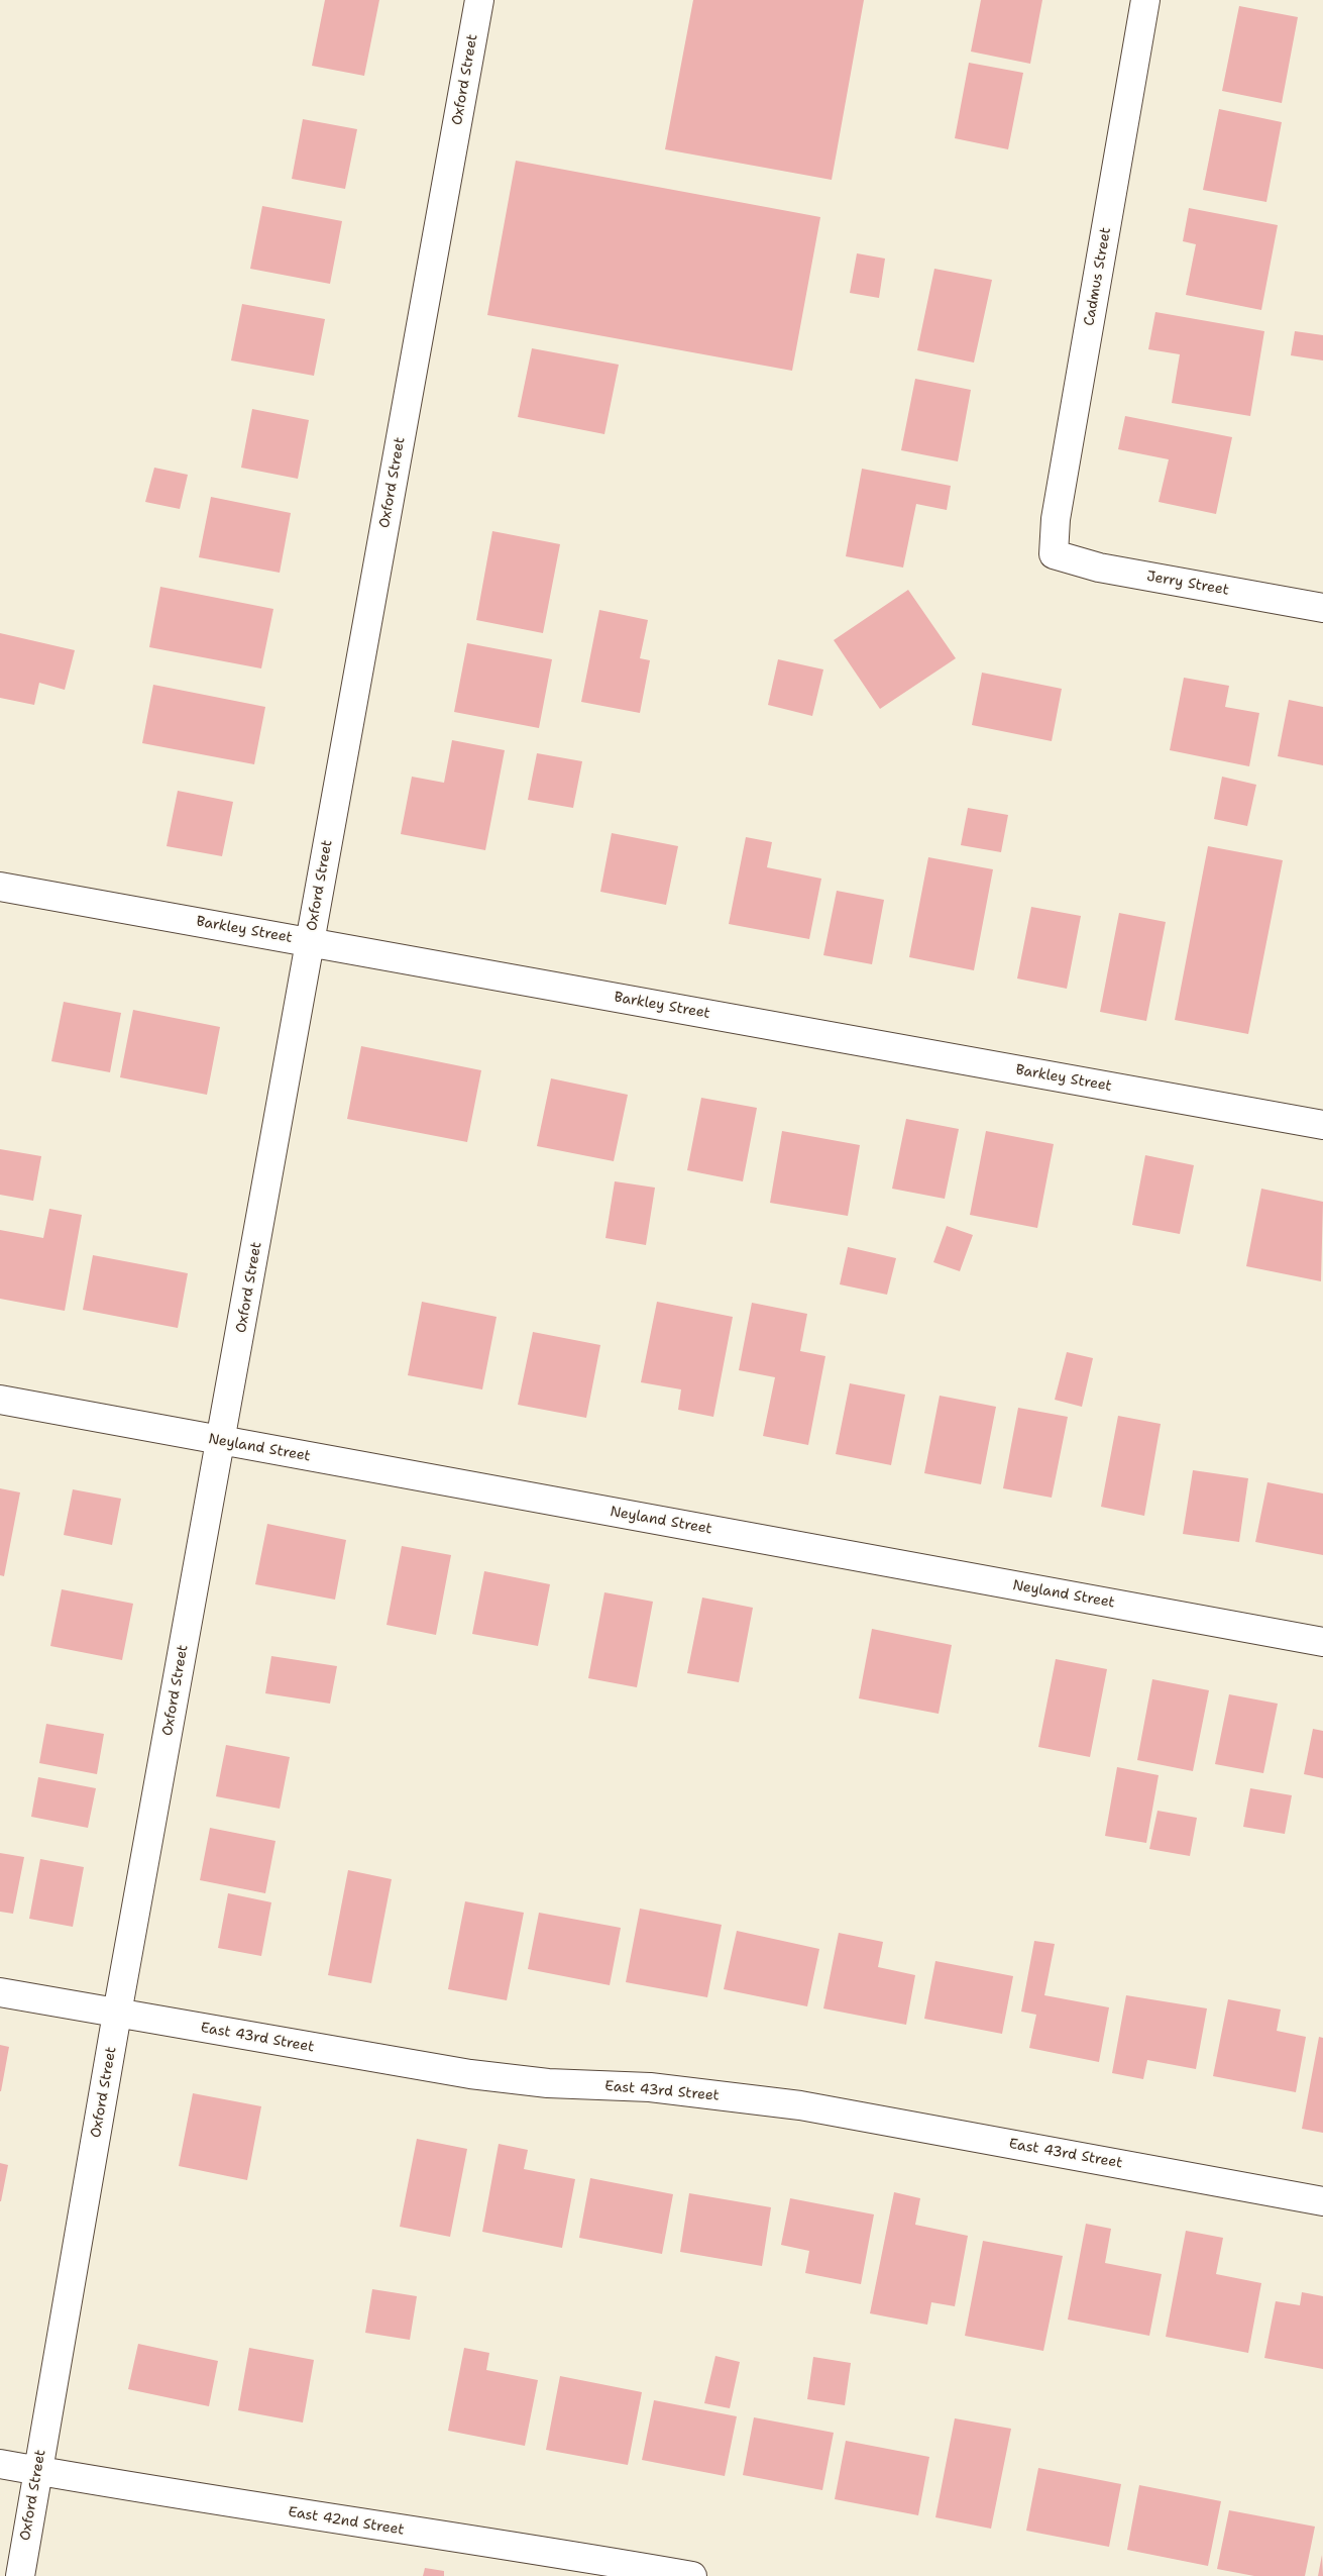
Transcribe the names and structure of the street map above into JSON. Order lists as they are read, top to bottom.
{
  "streets": {
    "street": [
      "Oxford Street",
      "Cadmus Street",
      "Jerry Street",
      "Barkley Street",
      "Neyland Street",
      "East 43rd Street",
      "East 42nd Street"
    ]
  },
  "crossings": [
    ["Oxford Street", "Barkley Street"],
    ["Oxford Street", "Neyland Street"],
    ["Oxford Street", "East 43rd Street"],
    ["Oxford Street", "East 42nd Street"],
    ["Cadmus Street", "Jerry Street"]
  ]
}
